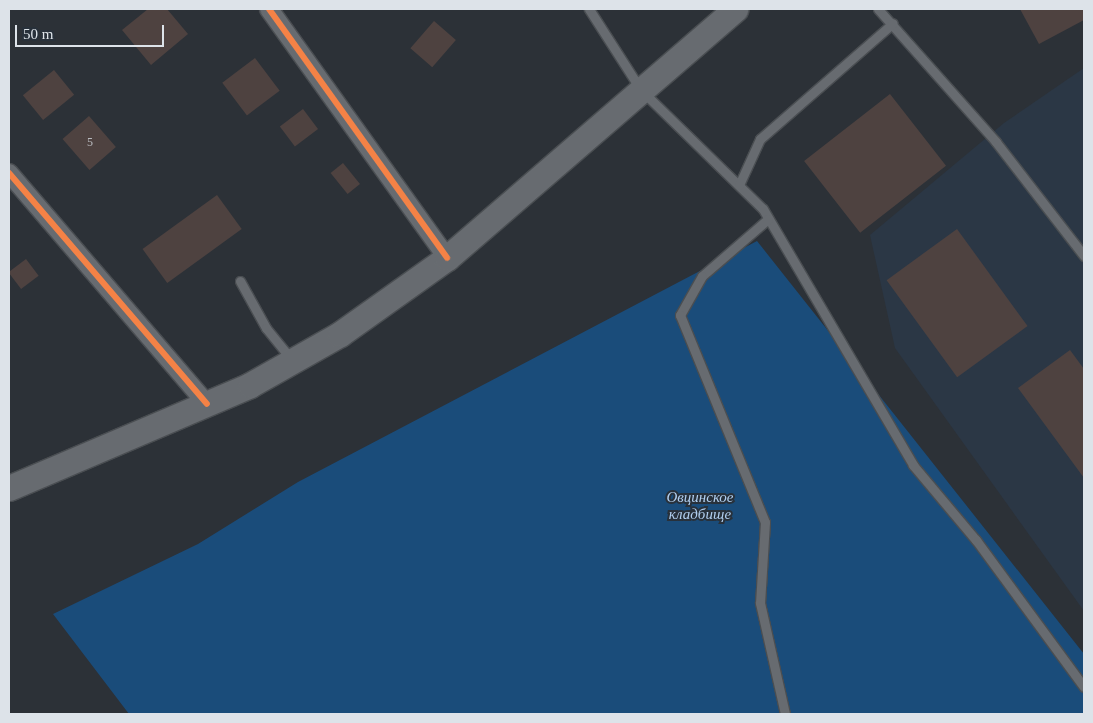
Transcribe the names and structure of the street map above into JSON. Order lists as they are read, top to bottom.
{
  "parks": ["Овцинское кладбище"],
  "house_numbers": ["5"],
  "scale_bar": "50 m"
}
